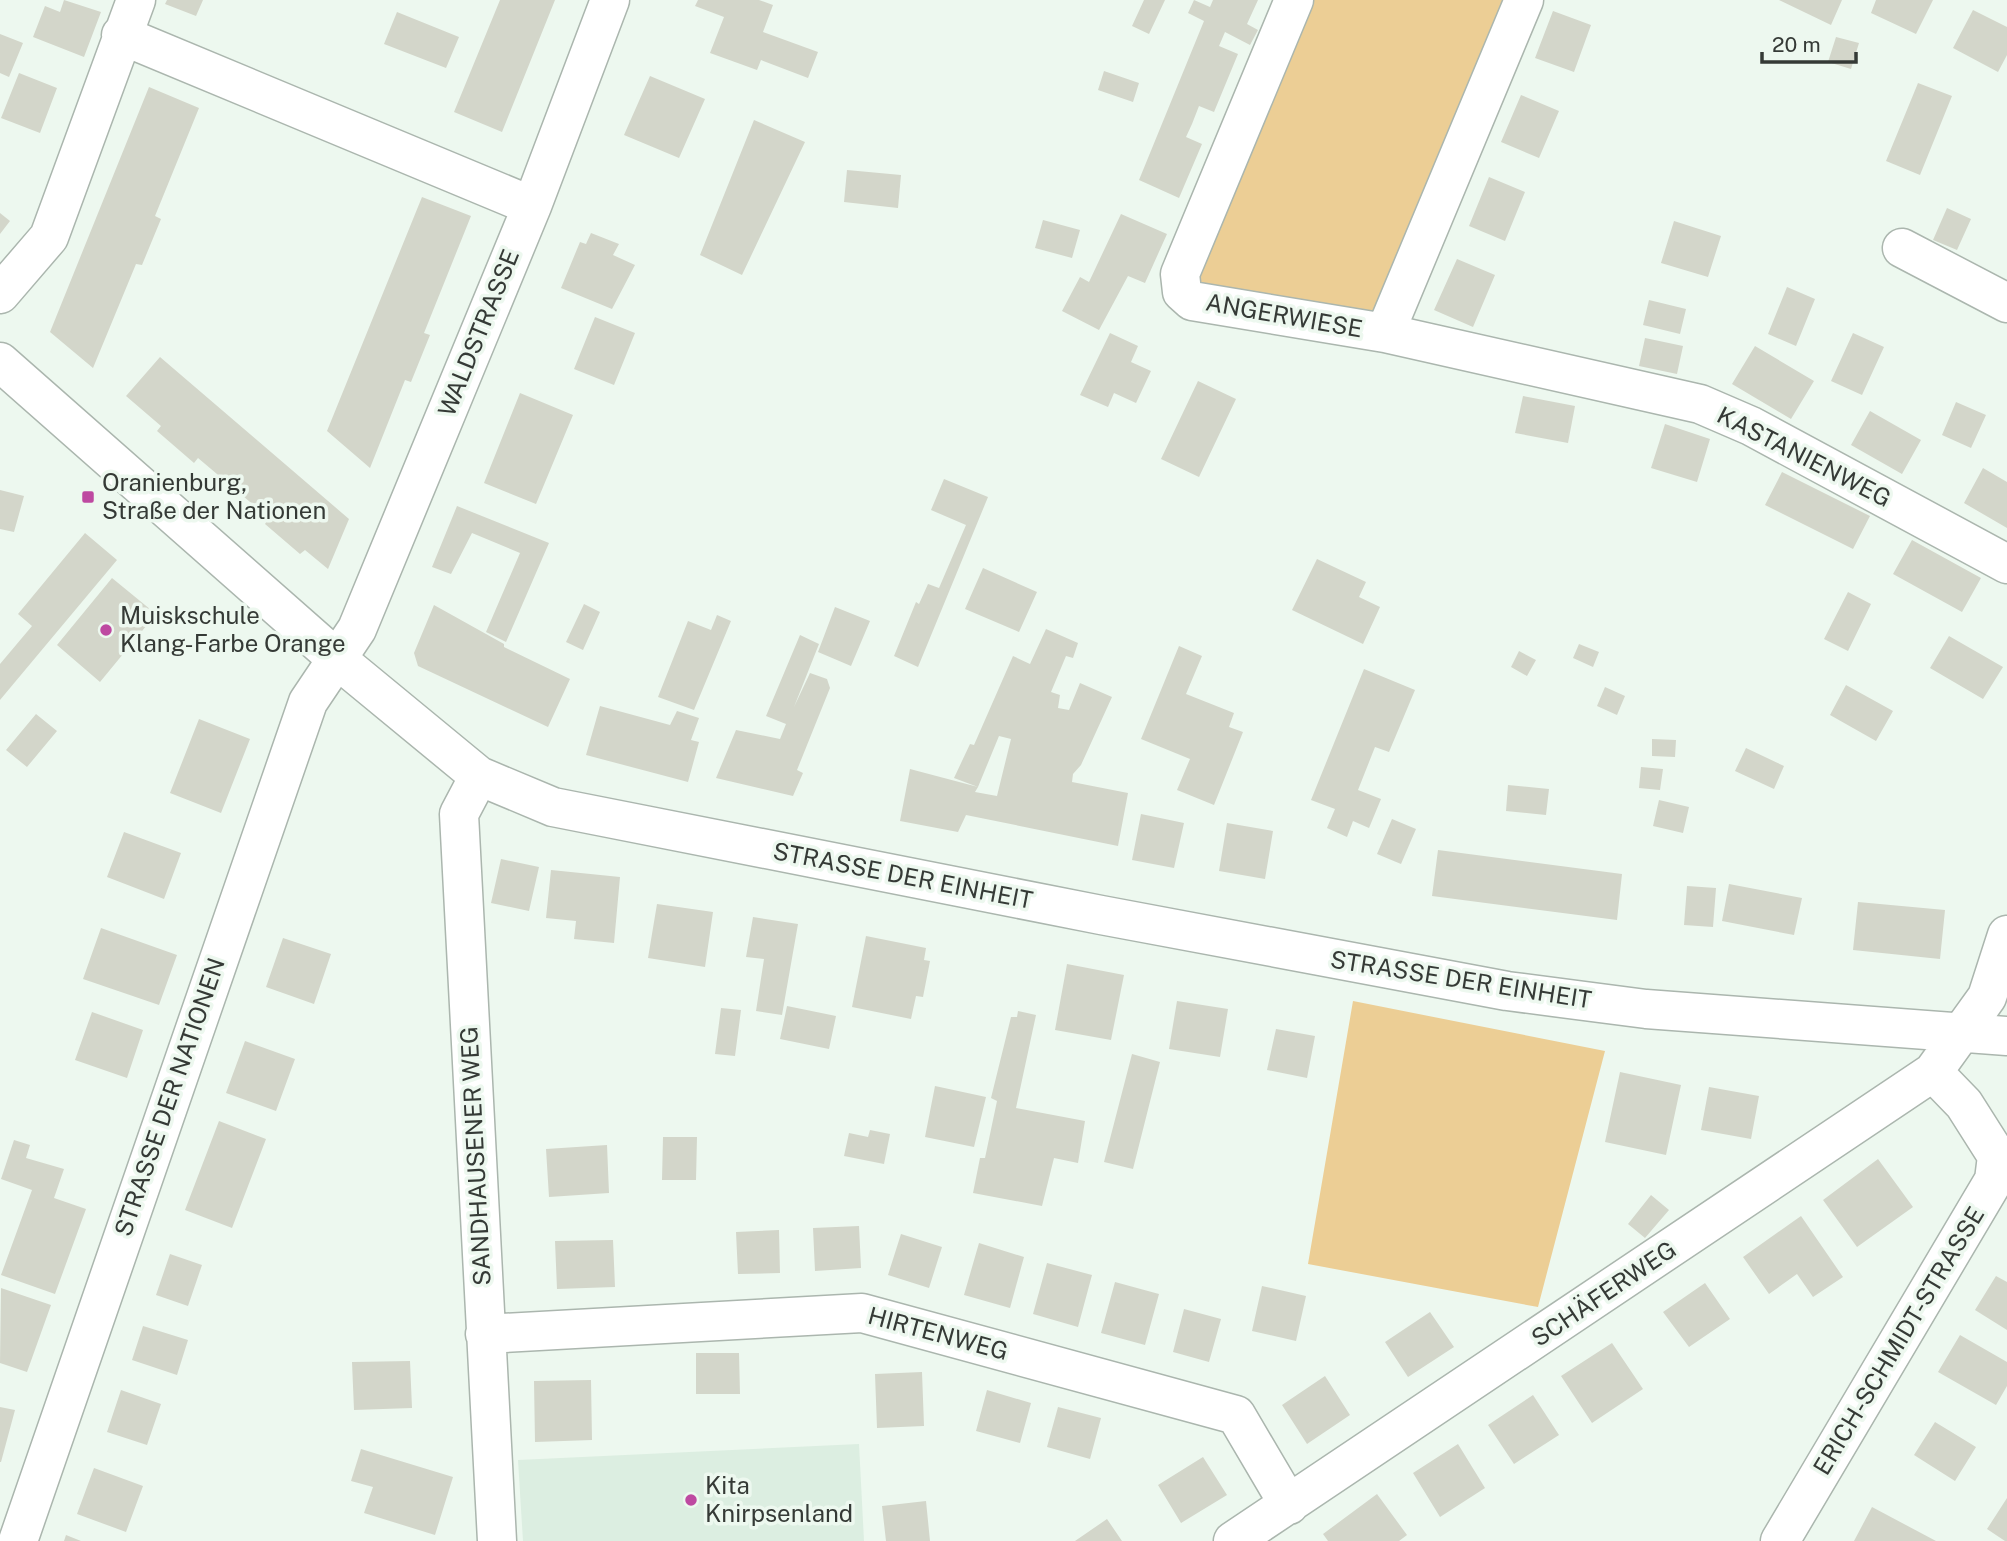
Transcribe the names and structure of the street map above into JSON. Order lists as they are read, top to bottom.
{
  "streets": {
    "street": [
      "ANGERWIESE",
      "WALDSTRASSE",
      "KASTANIENWEG",
      "STRASSE DER EINHEIT",
      "STRASSE DER NATIONEN",
      "SANDHAUSENER WEG",
      "SCHÄFERWEG",
      "HIRTENWEG",
      "ERICH-SCHMIDT-STRASSE"
    ]
  },
  "crossings": [
    ["ANGERWIESE", "KASTANIENWEG"],
    ["WALDSTRASSE", "STRASSE DER EINHEIT"],
    ["WALDSTRASSE", "STRASSE DER NATIONEN"],
    ["STRASSE DER EINHEIT", "STRASSE DER NATIONEN"],
    ["STRASSE DER EINHEIT", "SANDHAUSENER WEG"],
    ["STRASSE DER EINHEIT", "SCHÄFERWEG"],
    ["SANDHAUSENER WEG", "HIRTENWEG"],
    ["SCHÄFERWEG", "HIRTENWEG"],
    ["SCHÄFERWEG", "ERICH-SCHMIDT-STRASSE"]
  ],
  "places": {
    "transit": ["Oranienburg, Straße der Nationen"],
    "other": ["Muiskschule Klang-Farbe Orange", "Kita Knirpsenland"]
  },
  "scale_bar": "20 m"
}
